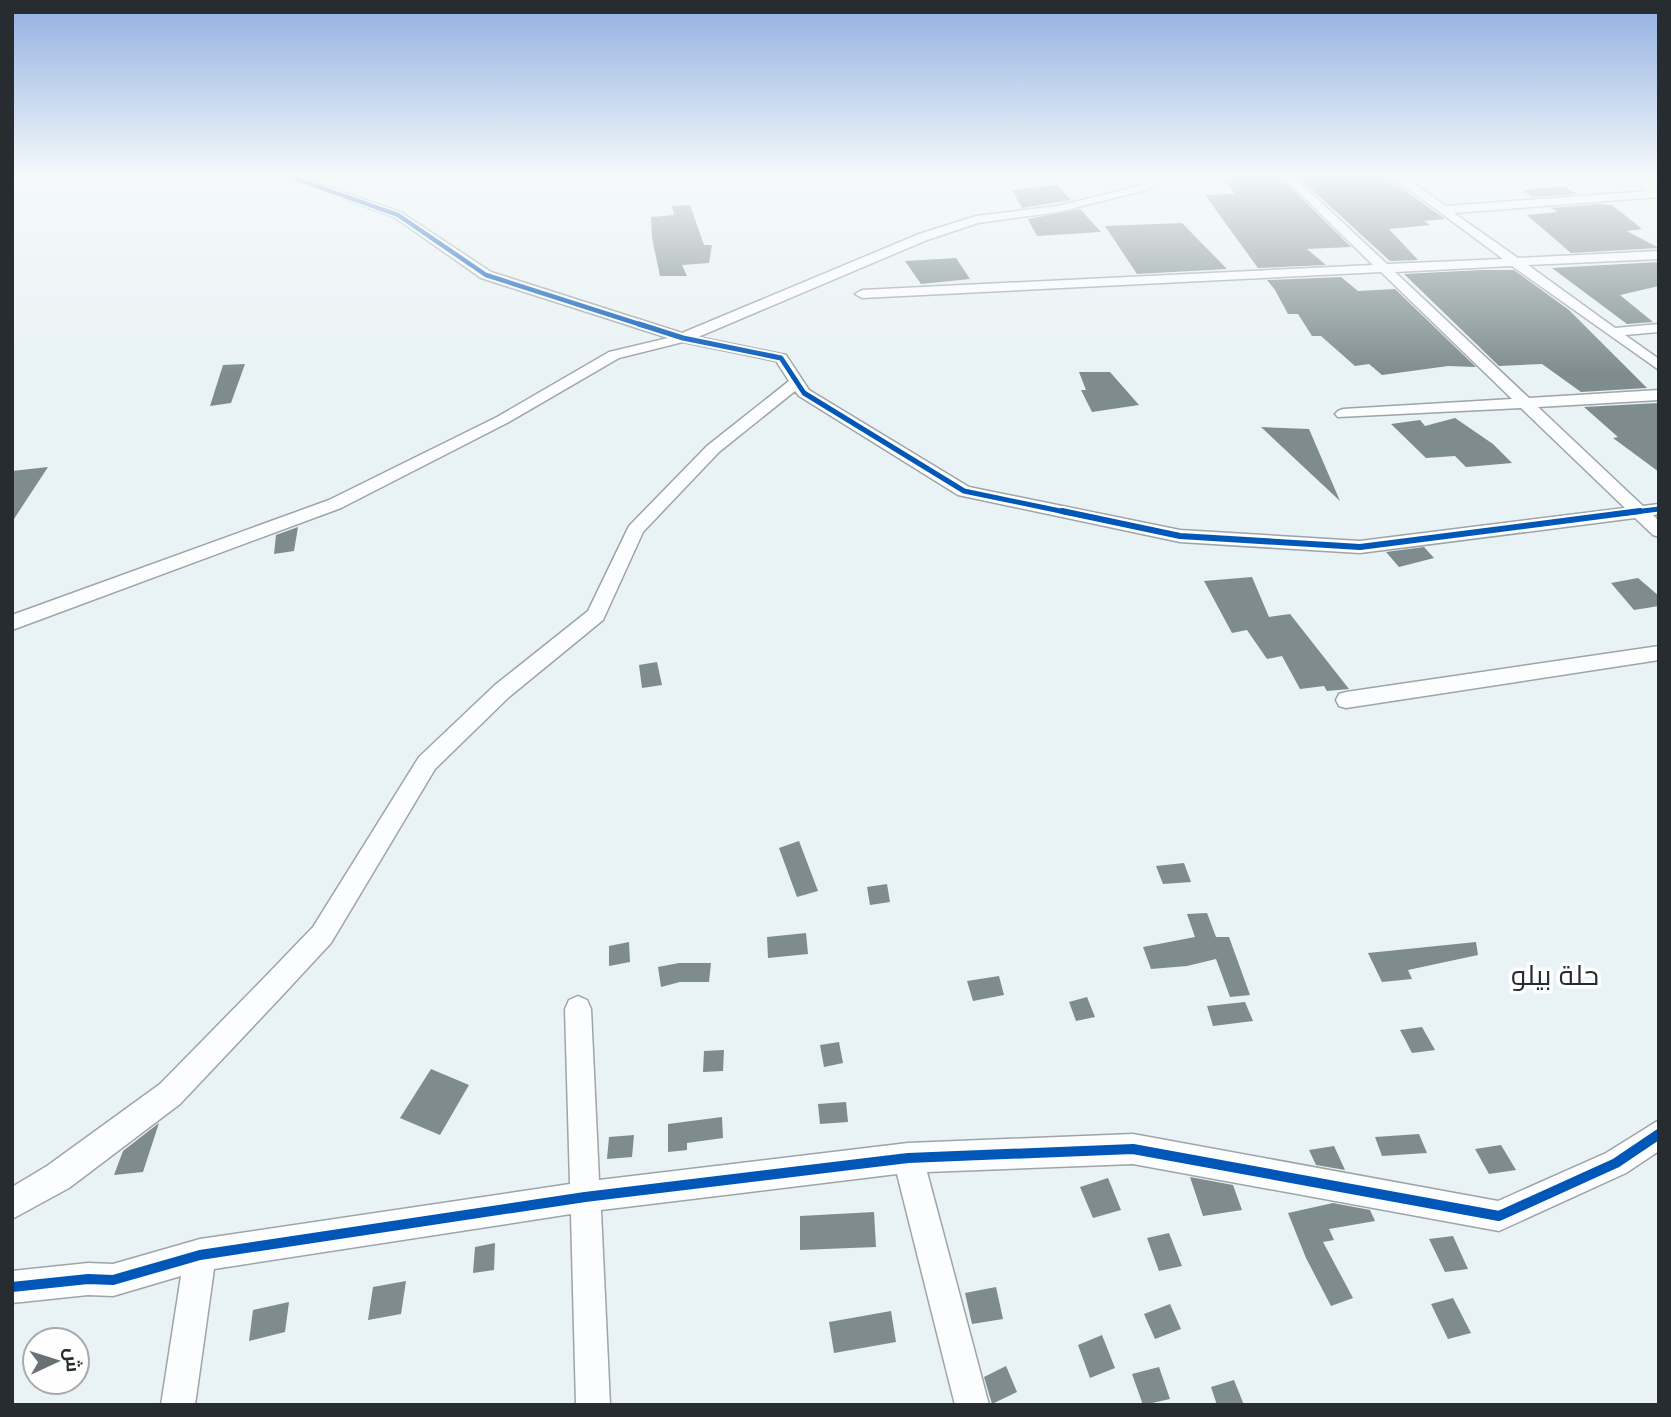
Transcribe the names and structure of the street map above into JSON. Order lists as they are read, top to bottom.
{
  "districts": ["حلة بيلو"],
  "north": "right"
}
